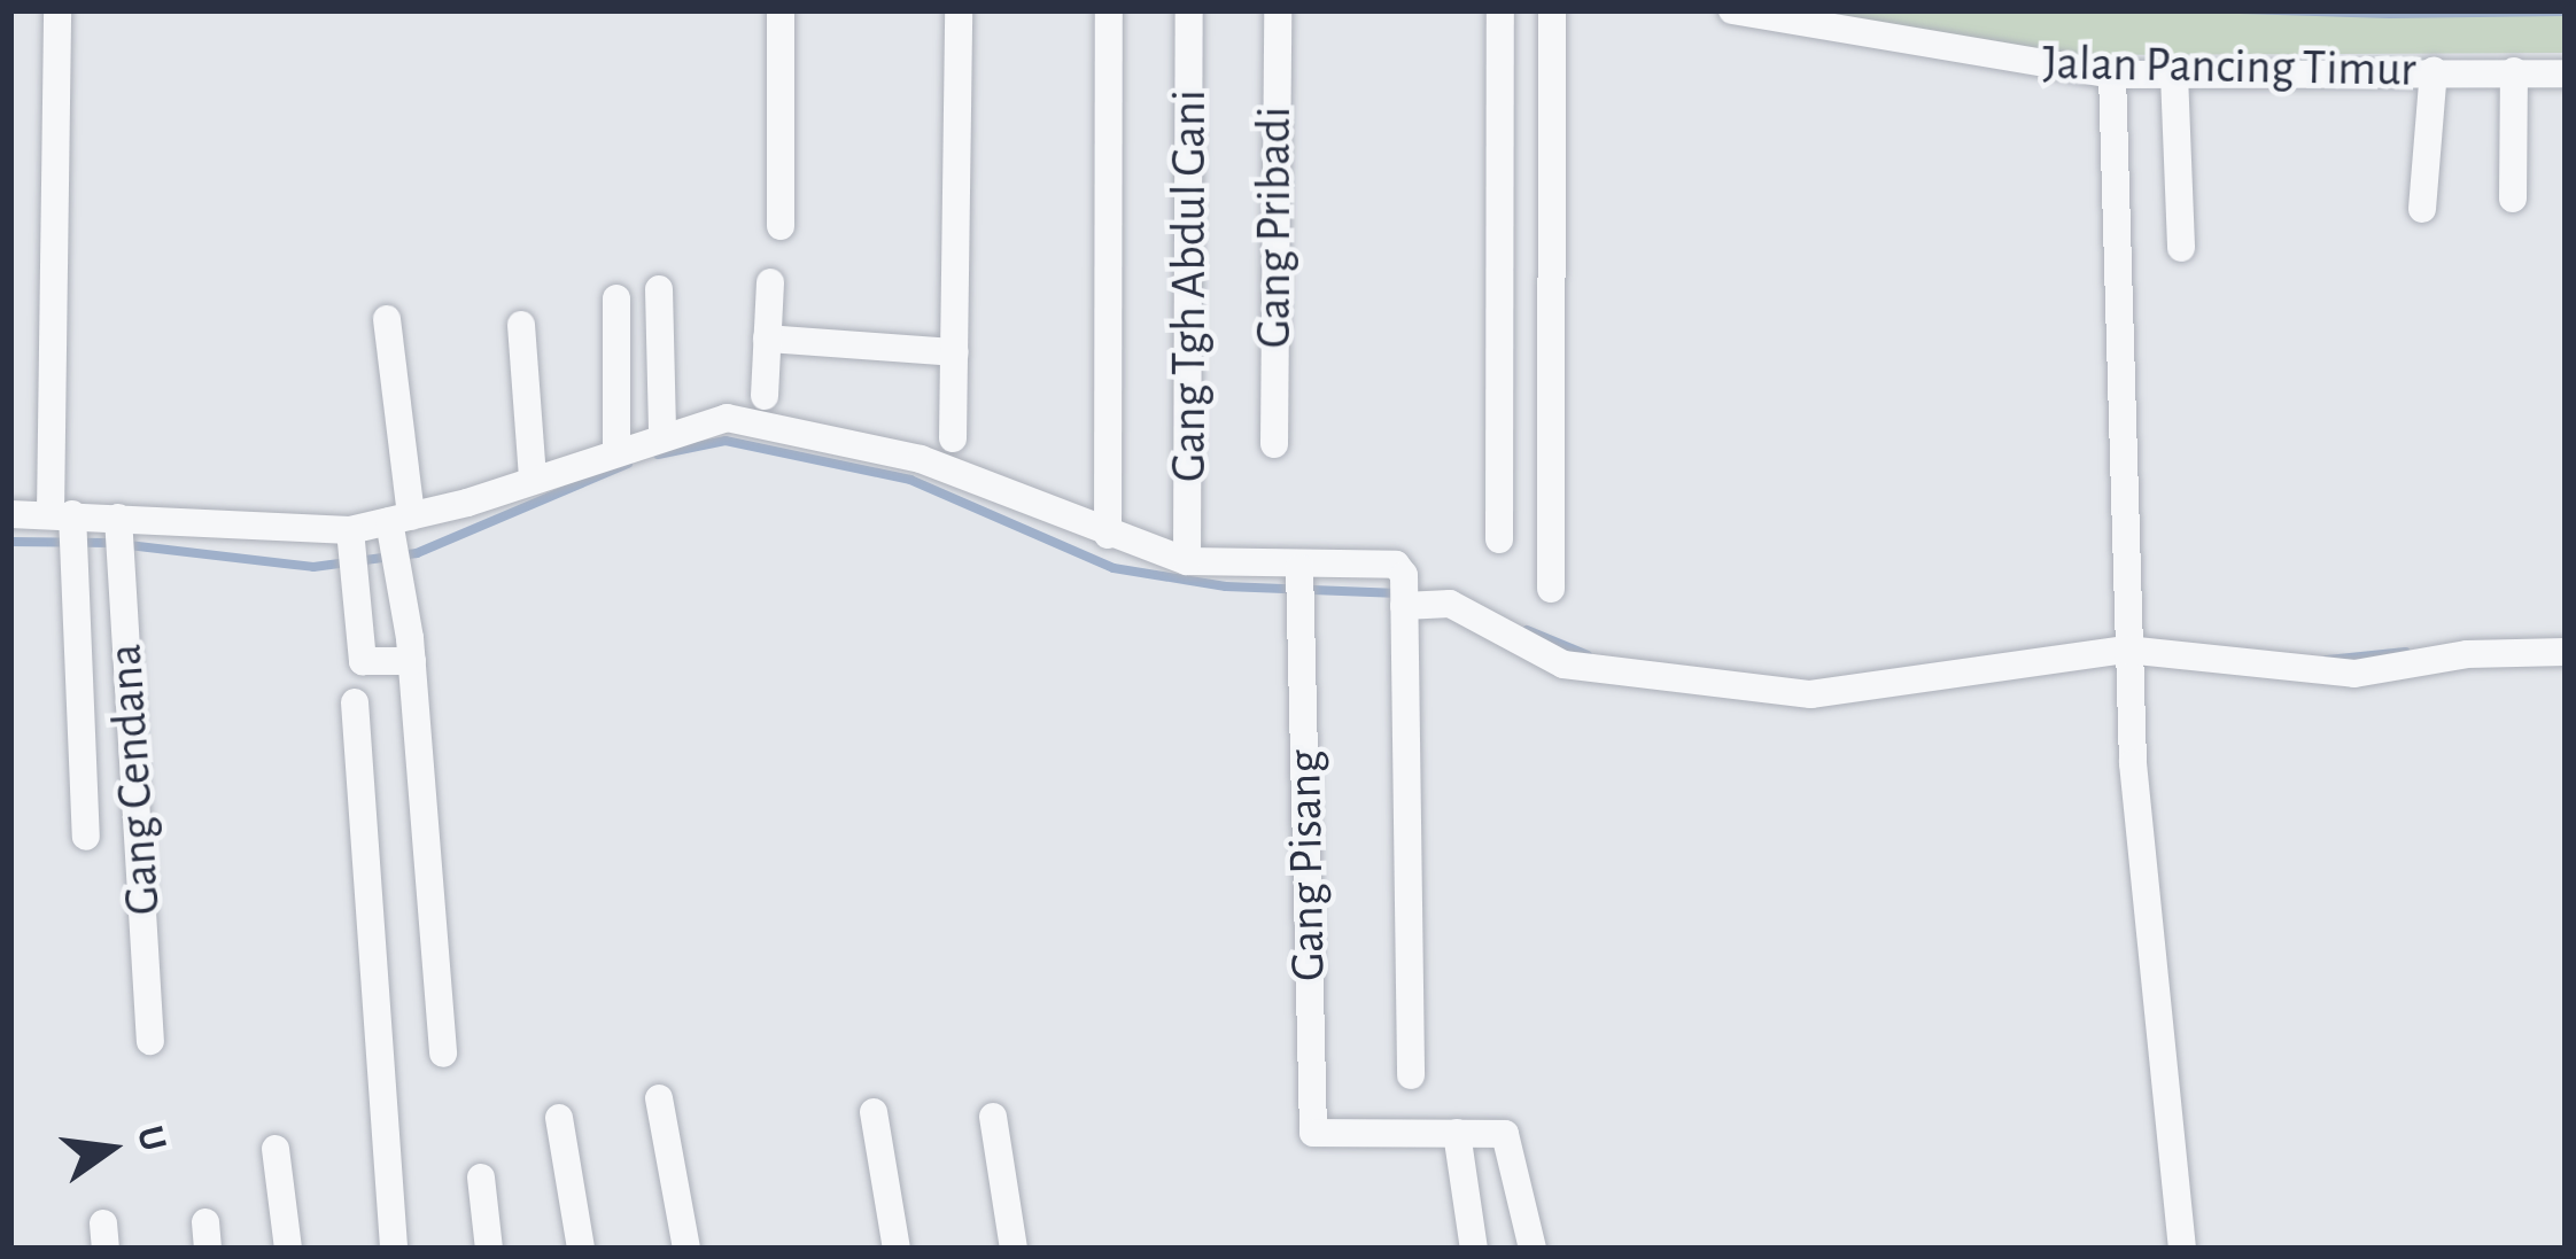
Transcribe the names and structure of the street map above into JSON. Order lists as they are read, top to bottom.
{
  "streets": {
    "street": [
      "Jalan Pancing Timur",
      "Gang Pribadi",
      "Gang Tgh Abdul Gani",
      "Gang Cendana",
      "Gang Pisang"
    ]
  },
  "north": "right"
}
